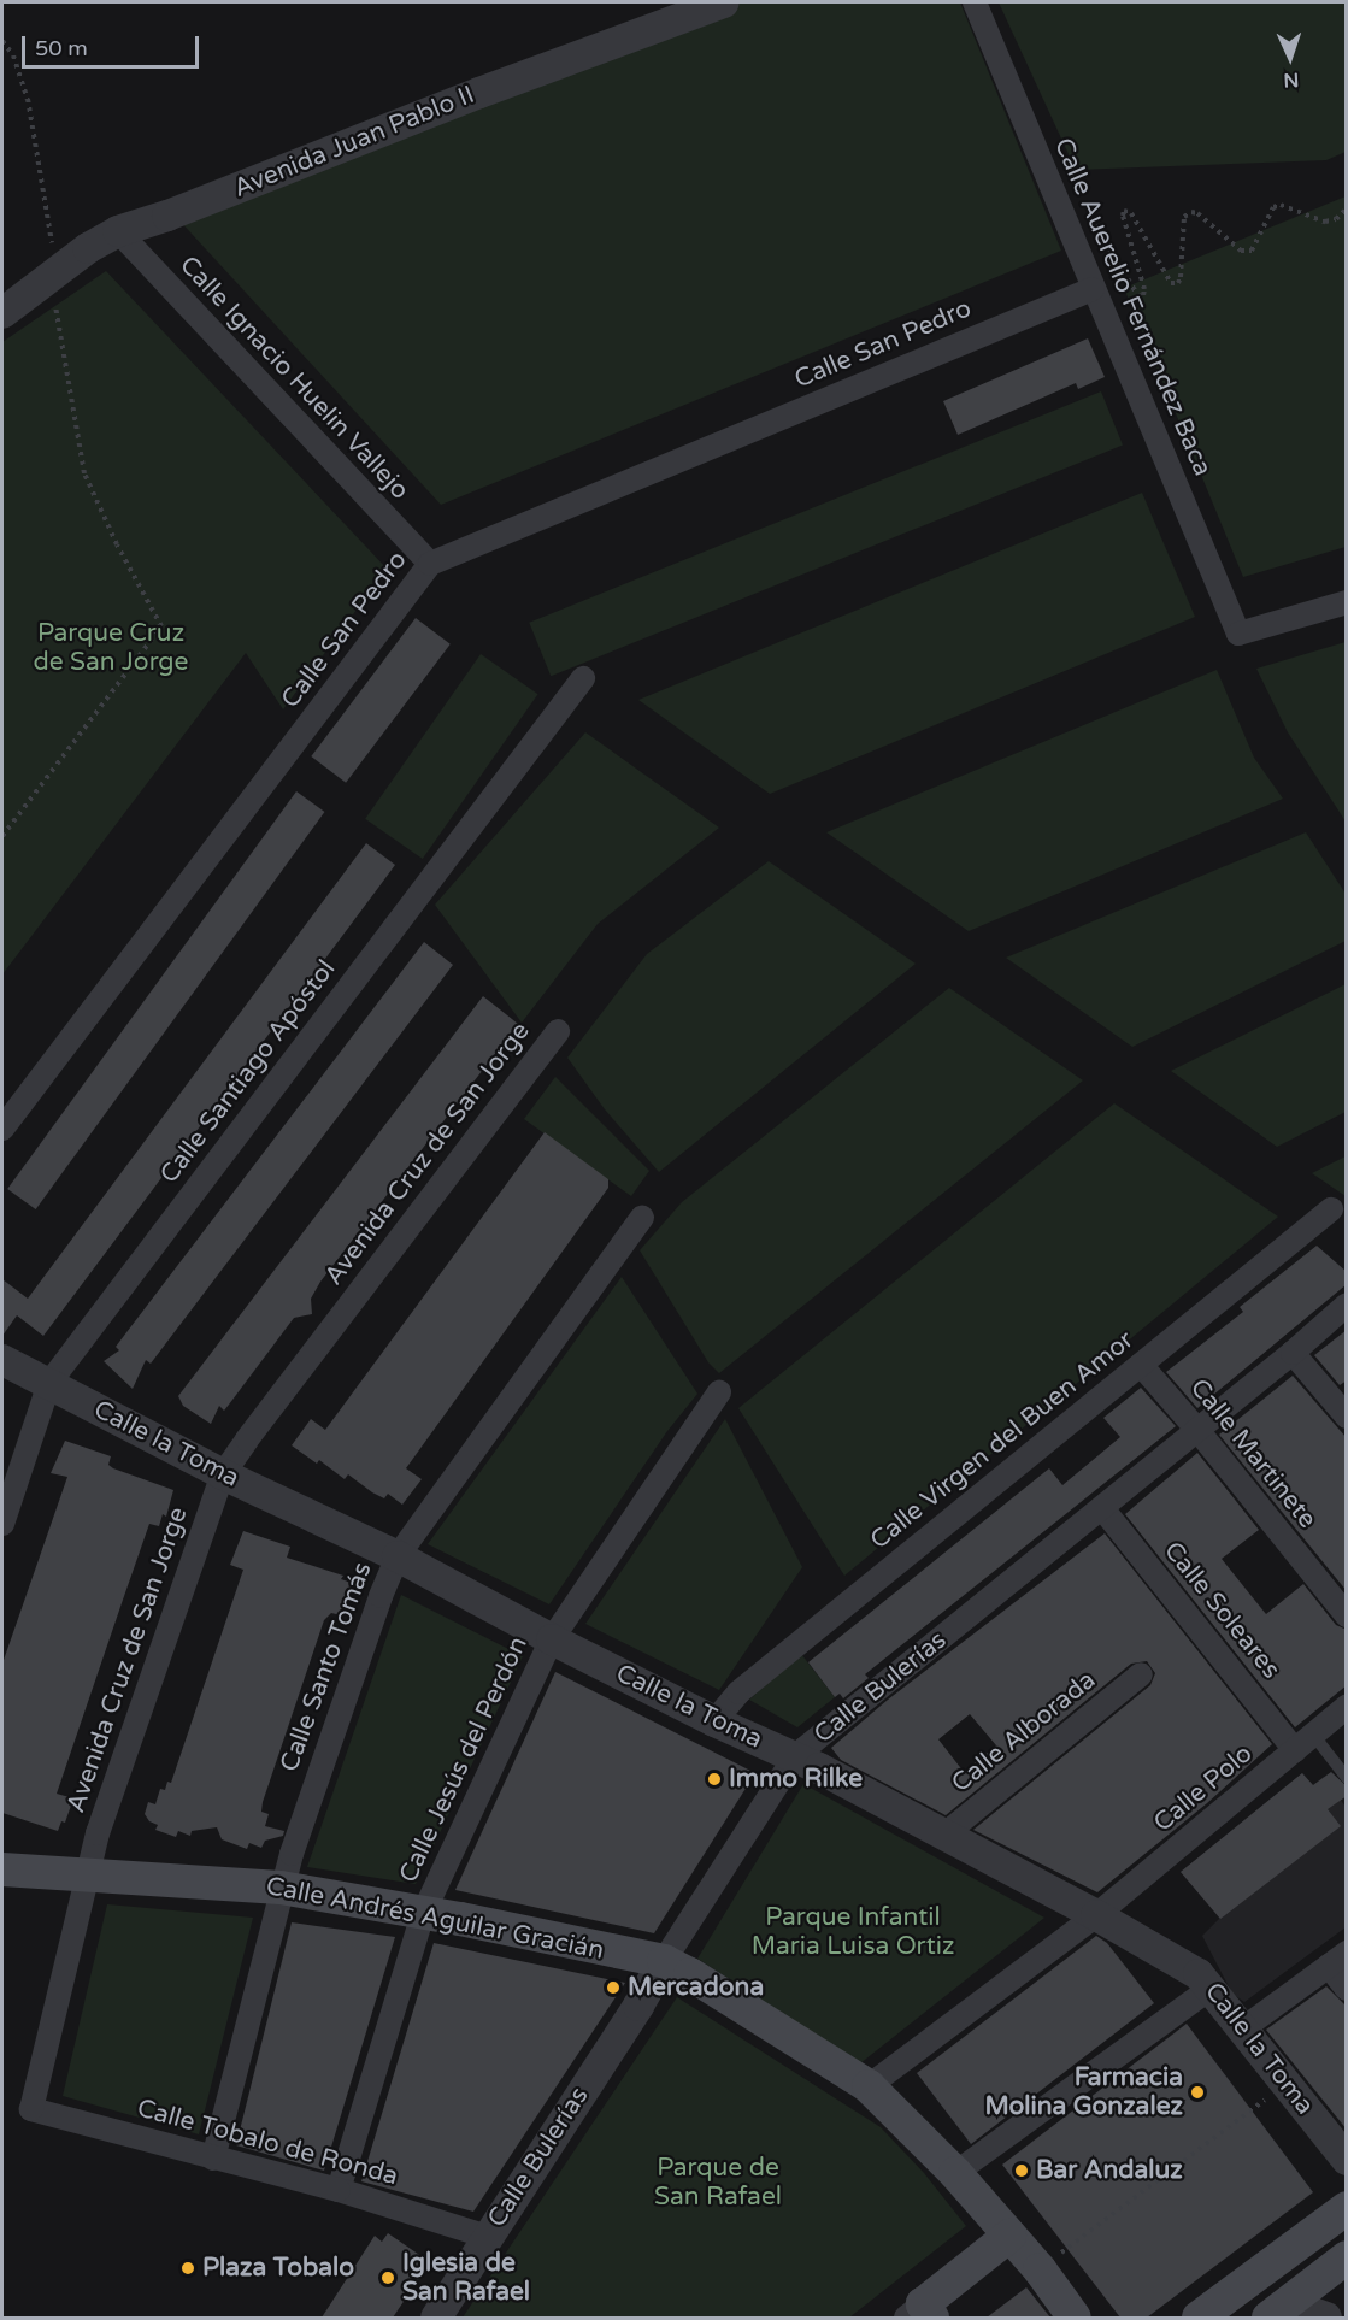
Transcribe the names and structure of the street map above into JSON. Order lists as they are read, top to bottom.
{
  "streets": {
    "main road": ["Calle Andrés Aguilar Gracián"],
    "street": [
      "Avenida Juan Pablo II",
      "Calle Auerelio Fernández Baca",
      "Calle San Pedro",
      "Calle Ignacio Huelin Vallejo",
      "Calle Santiago Apóstol",
      "Avenida Cruz de San Jorge",
      "Calle Virgen del Buen Amor",
      "Calle la Toma",
      "Calle Martinete",
      "Calle Soleares",
      "Calle Santo Tomás",
      "Calle Bulerías",
      "Calle Alborada",
      "Calle Jesús del Perdón",
      "Calle Polo",
      "Calle Tobalo de Ronda"
    ]
  },
  "crossings": [
    ["Avenida Juan Pablo II", "Calle Ignacio Huelin Vallejo"],
    ["Calle Auerelio Fernández Baca", "Calle San Pedro"],
    ["Calle San Pedro", "Calle Ignacio Huelin Vallejo"],
    ["Calle Santiago Apóstol", "Calle la Toma"],
    ["Avenida Cruz de San Jorge", "Calle la Toma"],
    ["Avenida Cruz de San Jorge", "Calle Andrés Aguilar Gracián"],
    ["Avenida Cruz de San Jorge", "Calle Tobalo de Ronda"],
    ["Calle Virgen del Buen Amor", "Calle la Toma"],
    ["Calle Virgen del Buen Amor", "Calle Martinete"],
    ["Calle la Toma", "Calle Santo Tomás"],
    ["Calle la Toma", "Calle Bulerías"],
    ["Calle la Toma", "Calle Alborada"],
    ["Calle la Toma", "Calle Jesús del Perdón"],
    ["Calle la Toma", "Calle Polo"],
    ["Calle Martinete", "Calle Bulerías"],
    ["Calle Soleares", "Calle Bulerías"],
    ["Calle Soleares", "Calle Polo"],
    ["Calle Santo Tomás", "Calle Andrés Aguilar Gracián"],
    ["Calle Santo Tomás", "Calle Tobalo de Ronda"],
    ["Calle Bulerías", "Calle Andrés Aguilar Gracián"],
    ["Calle Bulerías", "Calle Tobalo de Ronda"],
    ["Calle Jesús del Perdón", "Calle Andrés Aguilar Gracián"],
    ["Calle Jesús del Perdón", "Calle Tobalo de Ronda"],
    ["Calle Polo", "Calle Andrés Aguilar Gracián"]
  ],
  "parks": ["Parque Cruz de San Jorge", "Parque Infantil Maria Luisa Ortiz", "Parque de San Rafael"],
  "places": [
    "Immo Rilke",
    "Mercadona",
    "Farmacia Molina Gonzalez",
    "Bar Andaluz",
    "Plaza Tobalo",
    "Iglesia de San Rafael"
  ],
  "scale_bar": "50 m",
  "north": "bottom"
}
